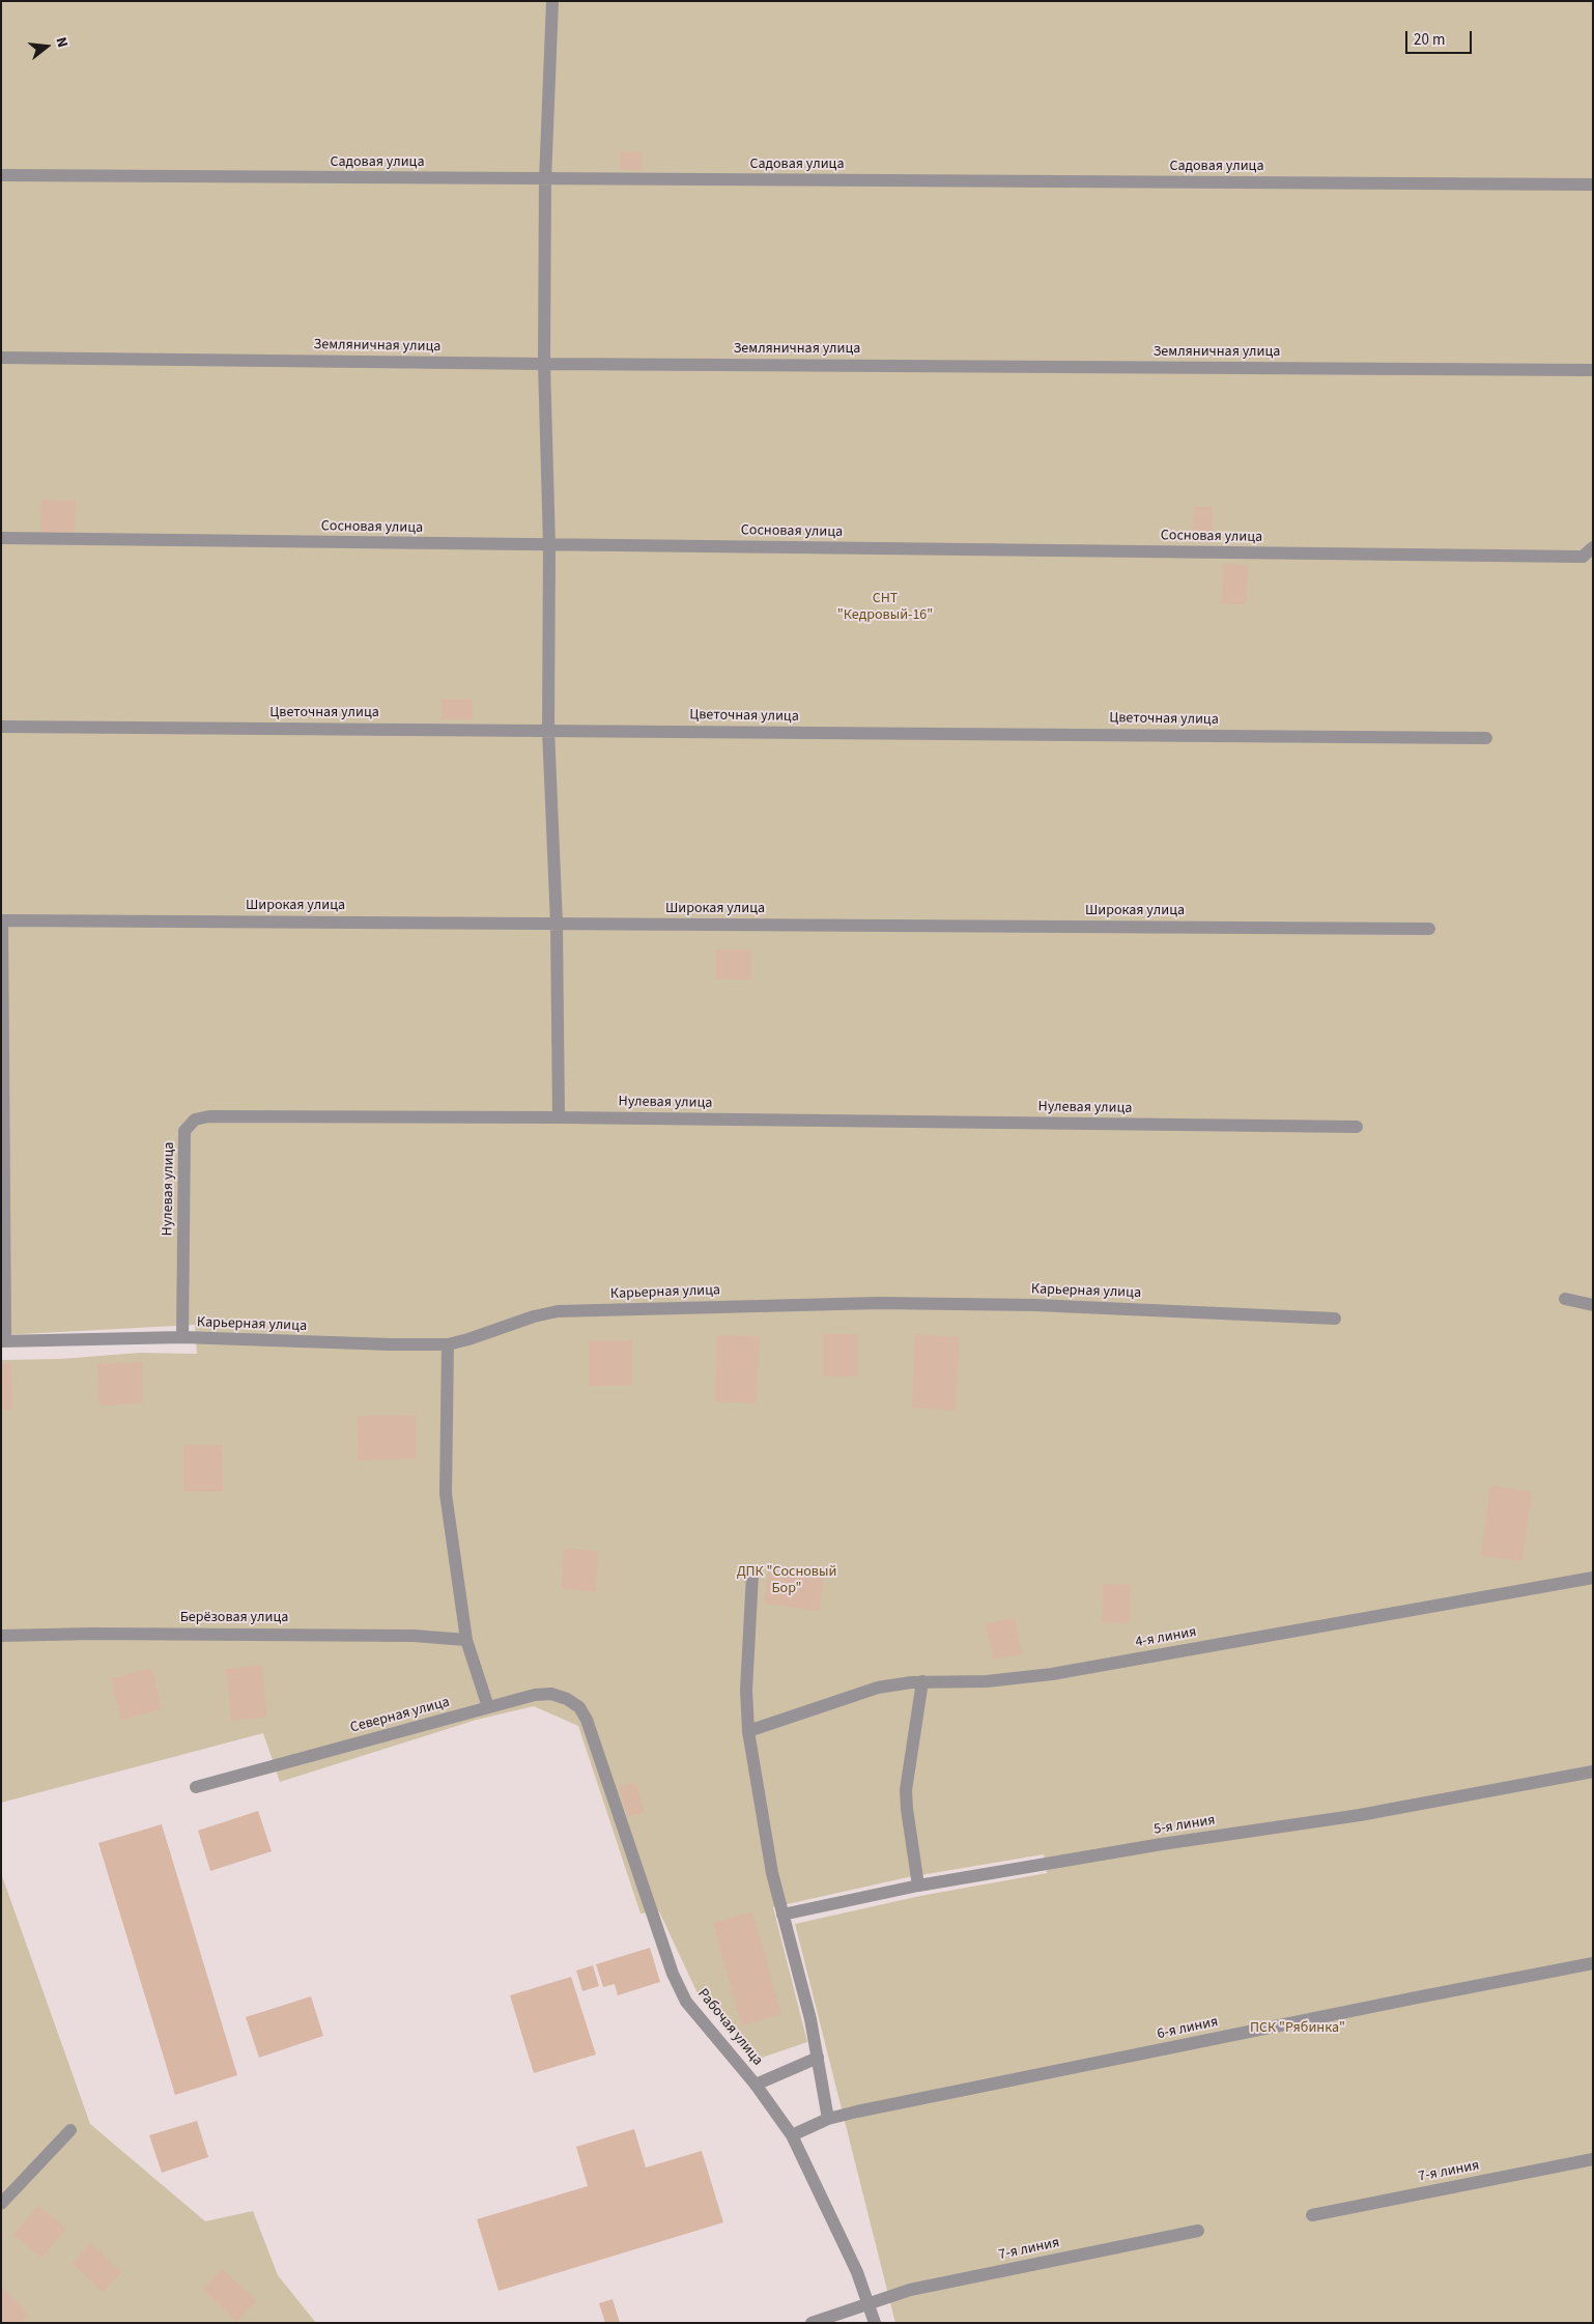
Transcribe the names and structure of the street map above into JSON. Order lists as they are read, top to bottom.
{
  "streets": {
    "street": [
      "Садовая улица",
      "Земляничная улица",
      "Сосновая улица",
      "Цветочная улица",
      "Широкая улица",
      "Нулевая улица",
      "Карьерная улица",
      "Берёзовая улица",
      "4-я линия",
      "Северная улица",
      "5-я линия",
      "Рабочая улица",
      "6-я линия",
      "7-я линия"
    ]
  },
  "crossings": [
    ["Нулевая улица", "Карьерная улица"],
    ["Северная улица", "Рабочая улица"],
    ["Рабочая улица", "6-я линия"],
    ["Рабочая улица", "7-я линия"]
  ],
  "parks": ["СНТ \"Кедровый-16\"", "ДПК \"Сосновый Бор\"", "ПСК \"Рябинка\""],
  "scale_bar": "20 m",
  "north": "right"
}
